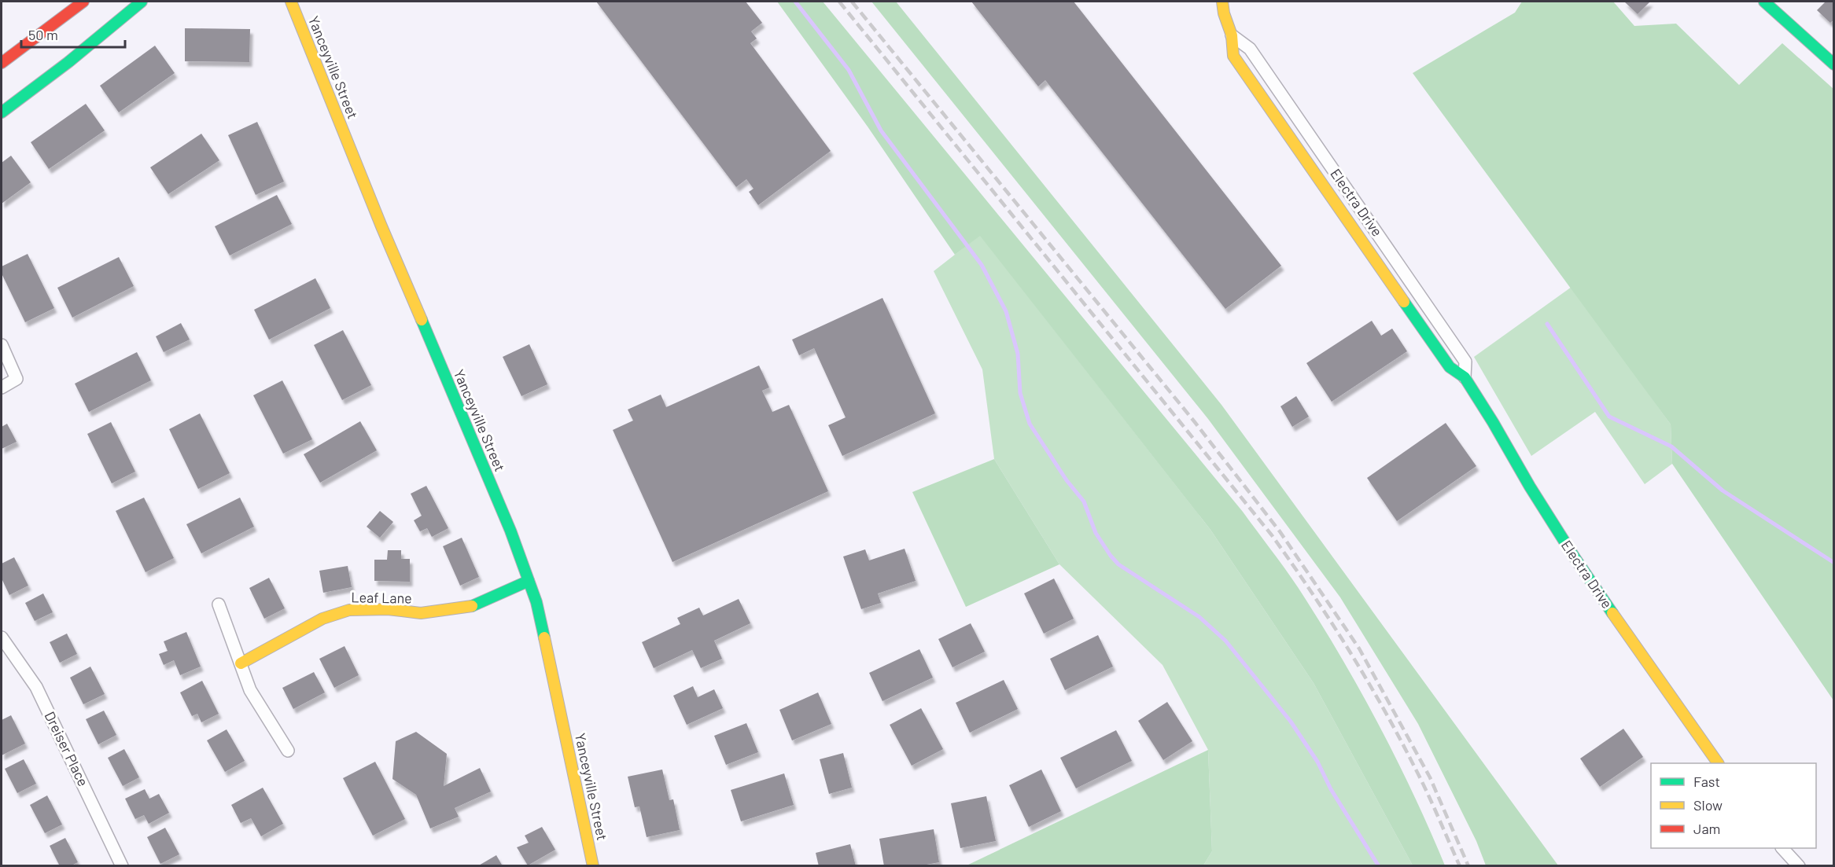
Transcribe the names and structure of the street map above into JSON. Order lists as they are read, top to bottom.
{
  "streets": {
    "main road": ["Yanceyville Street", "Electra Drive", "Leaf Lane"],
    "street": ["Dreiser Place"]
  },
  "crossings": [
    ["Yanceyville Street", "Leaf Lane"]
  ],
  "legend": ["Fast", "Slow", "Jam"],
  "scale_bar": "50 m"
}
